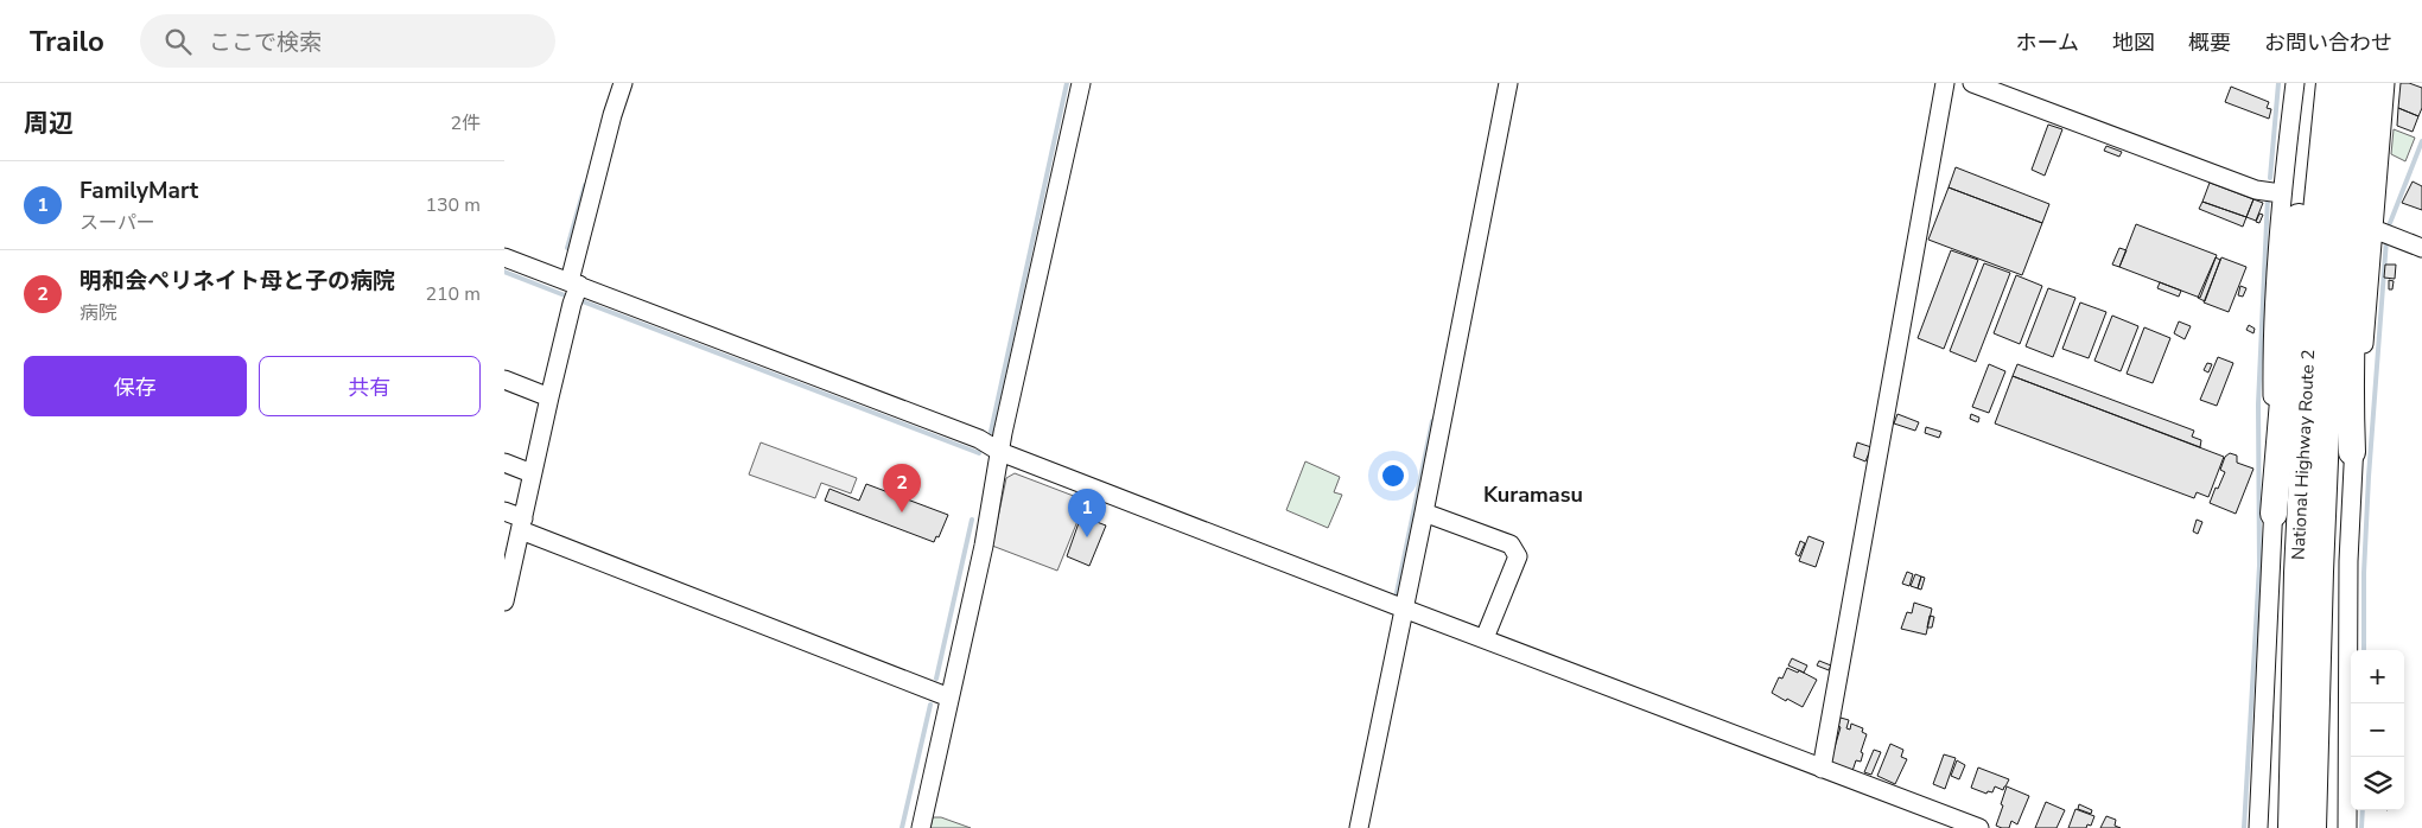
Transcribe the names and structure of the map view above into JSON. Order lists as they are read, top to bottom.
{
  "streets": {
    "highway": ["National Highway Route 2"]
  },
  "districts": ["Kuramasu"],
  "page": {
    "header": "Trailo",
    "search": "ここで検索",
    "nav": [
      "ホーム",
      "地図",
      "概要",
      "お問い合わせ"
    ],
    "heading": ["周辺", "2件"],
    "list": [
      {
        "mark": "1",
        "name": "FamilyMart",
        "note": "スーパー",
        "value": "130 m"
      },
      {
        "mark": "2",
        "name": "明和会ペリネイト母と子の病院",
        "note": "病院",
        "value": "210 m"
      }
    ],
    "buttons": ["保存", "共有"],
    "pins": ["2", "1"],
    "map_buttons": ["+", "−"]
  }
}
